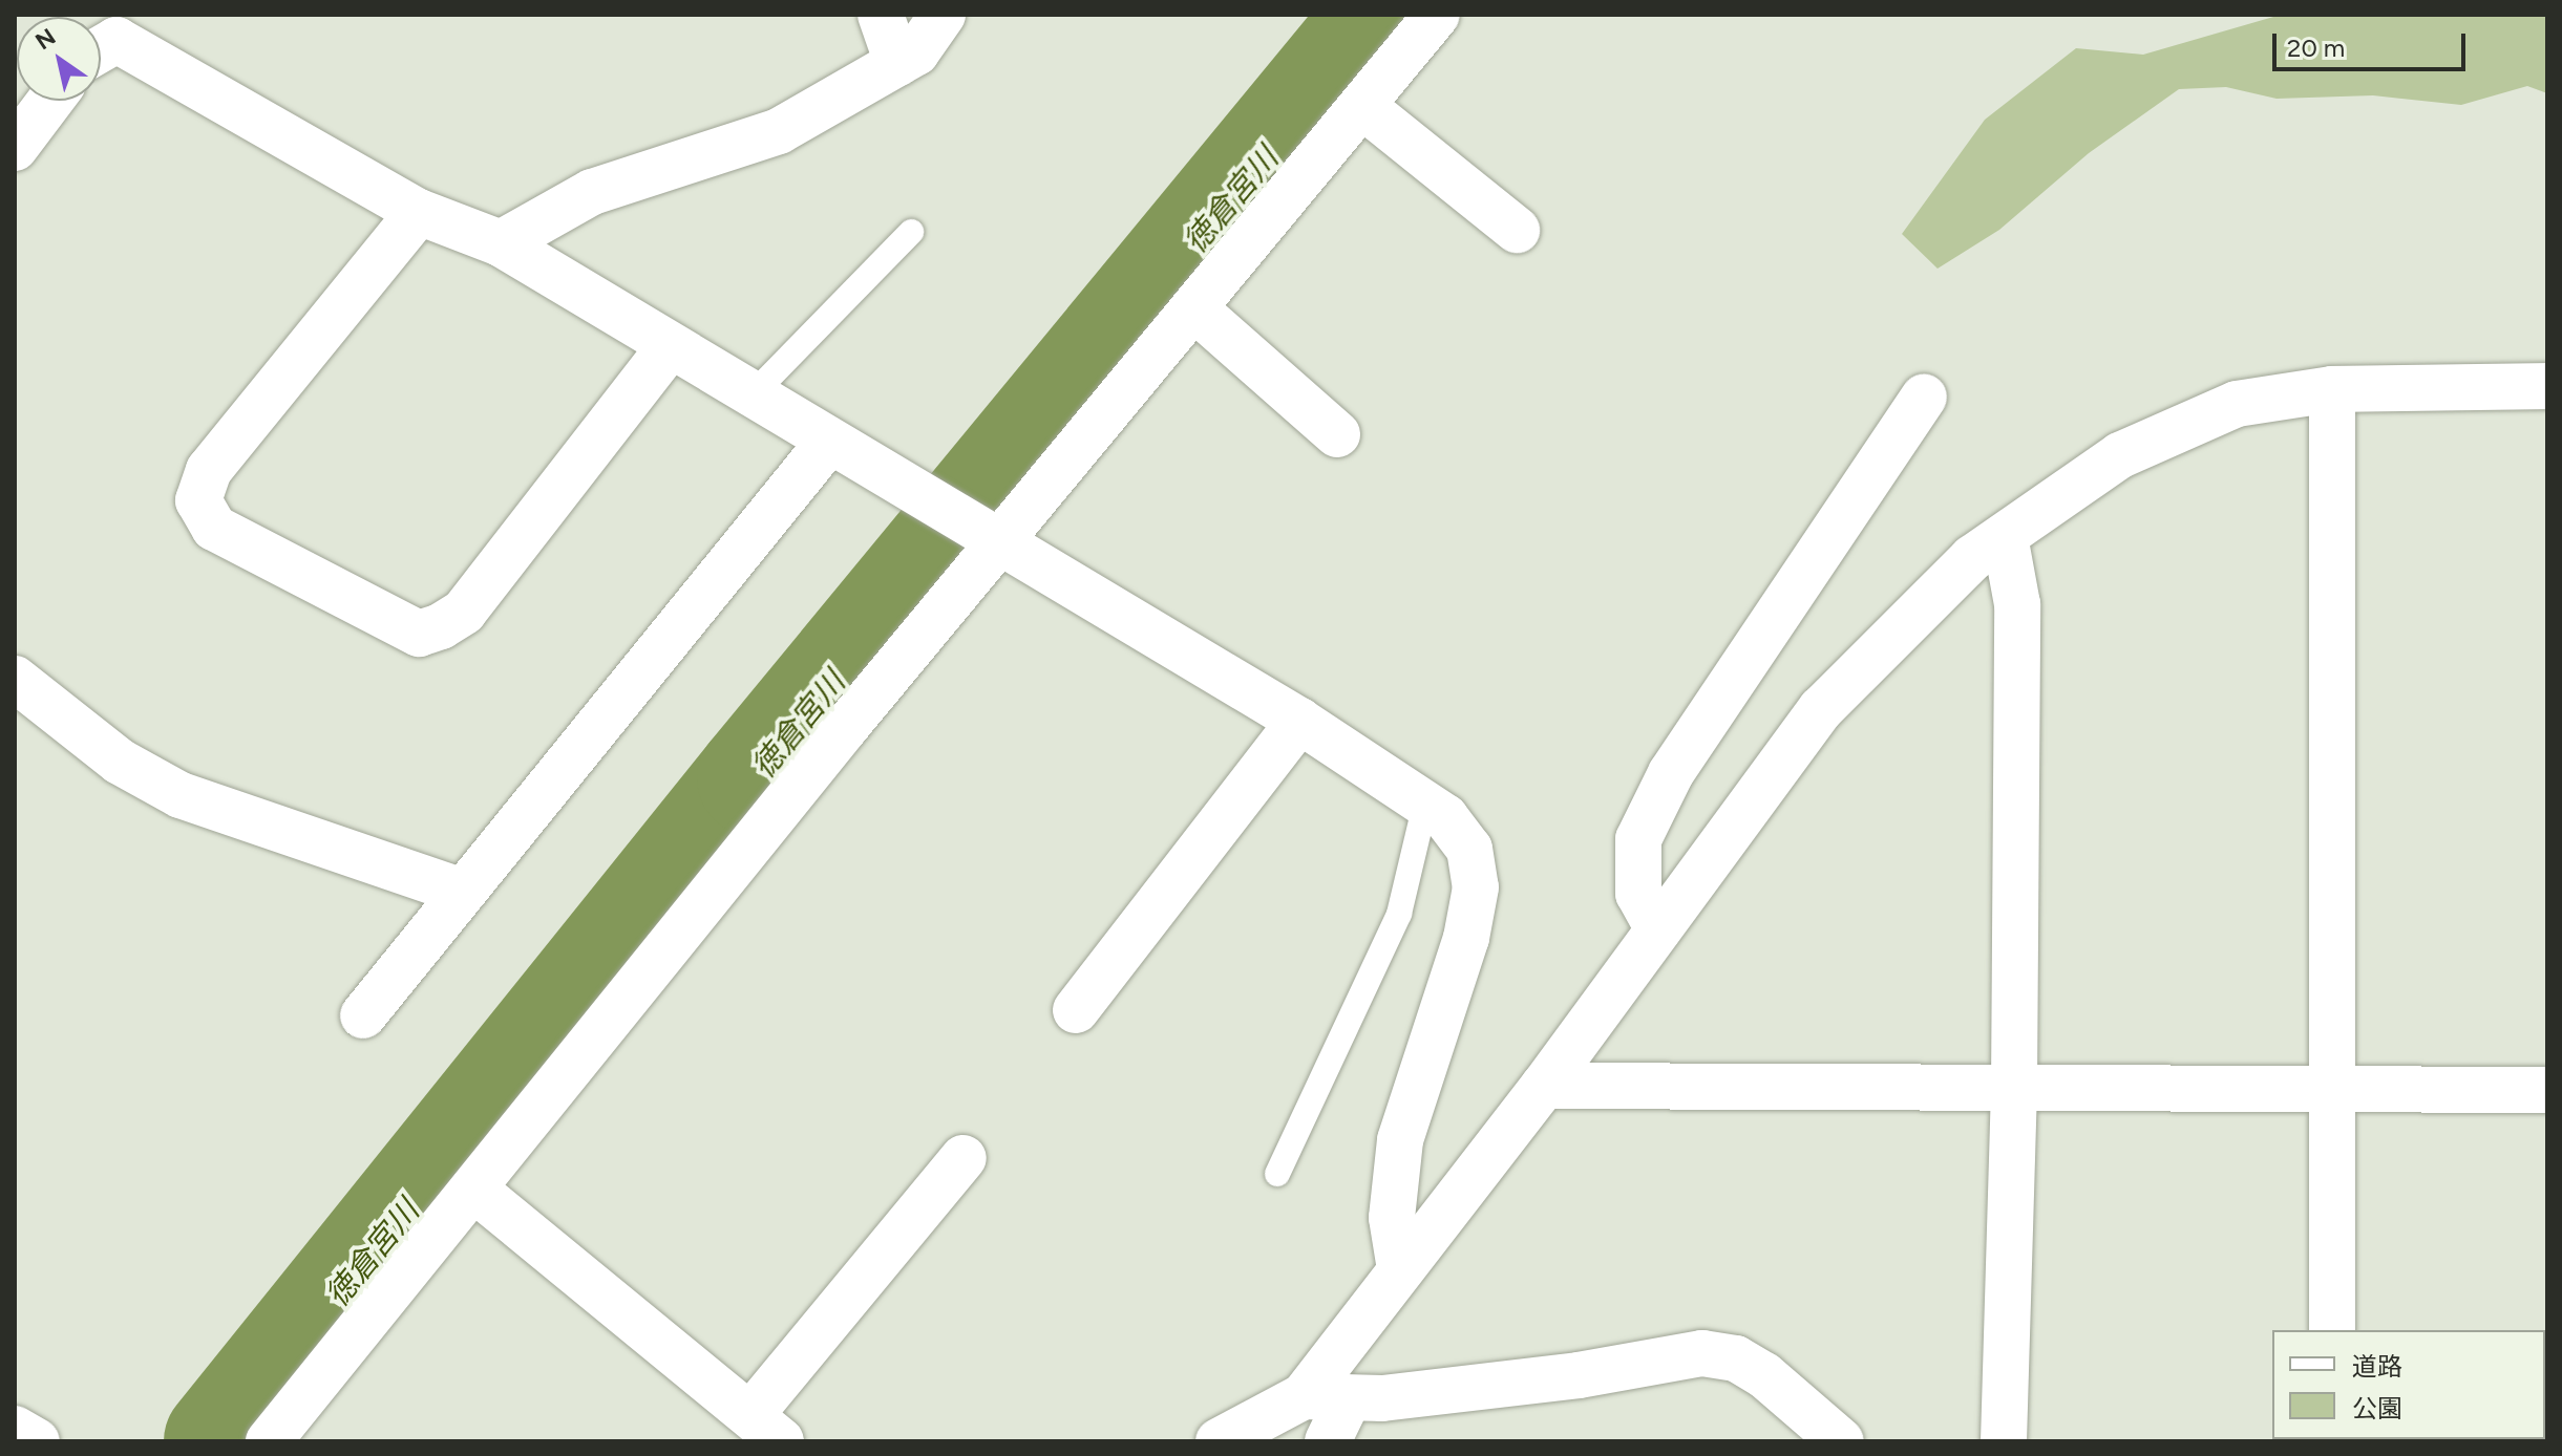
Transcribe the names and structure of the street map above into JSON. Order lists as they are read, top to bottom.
{
  "water": ["徳倉宮川"],
  "legend": ["道路", "公園"],
  "scale_bar": "20 m",
  "north": "top left"
}
